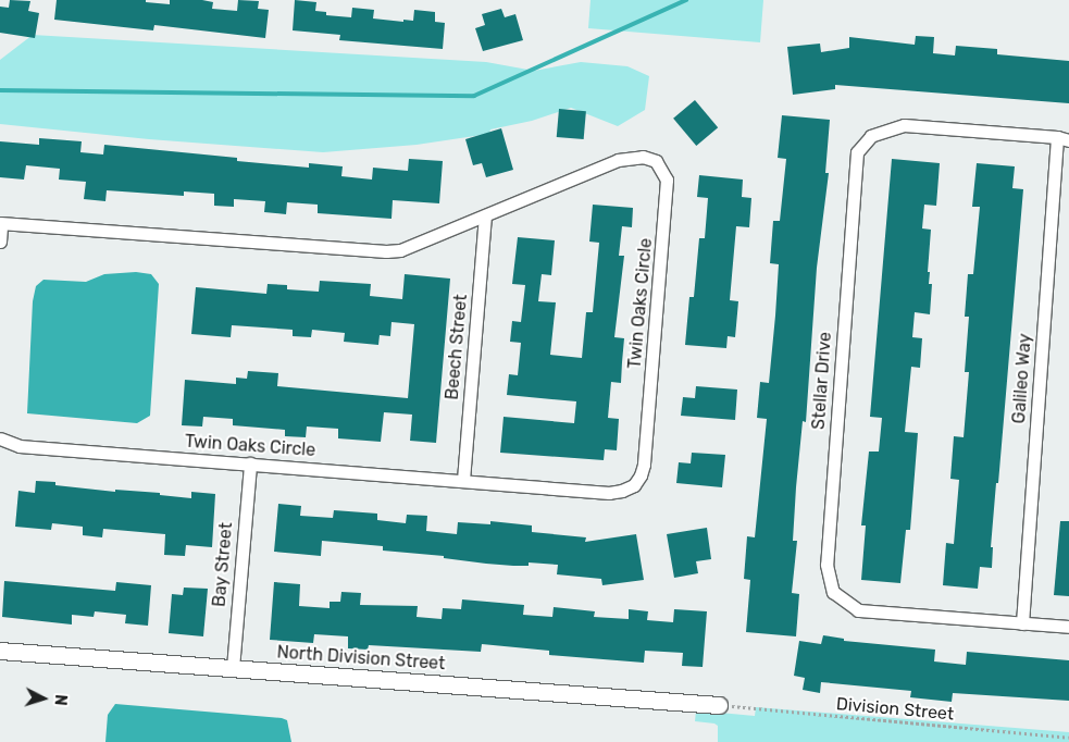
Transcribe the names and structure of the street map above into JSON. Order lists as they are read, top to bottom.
{
  "streets": {
    "street": [
      "Twin Oaks Circle",
      "Beech Street",
      "Galileo Way",
      "Stellar Drive",
      "Bay Street",
      "North Division Street"
    ],
    "path": ["Division Street"]
  },
  "crossings": [
    ["Twin Oaks Circle", "Beech Street"],
    ["Twin Oaks Circle", "Bay Street"],
    ["Galileo Way", "Stellar Drive"],
    ["Bay Street", "North Division Street"],
    ["North Division Street", "Division Street"]
  ],
  "north": "right"
}
